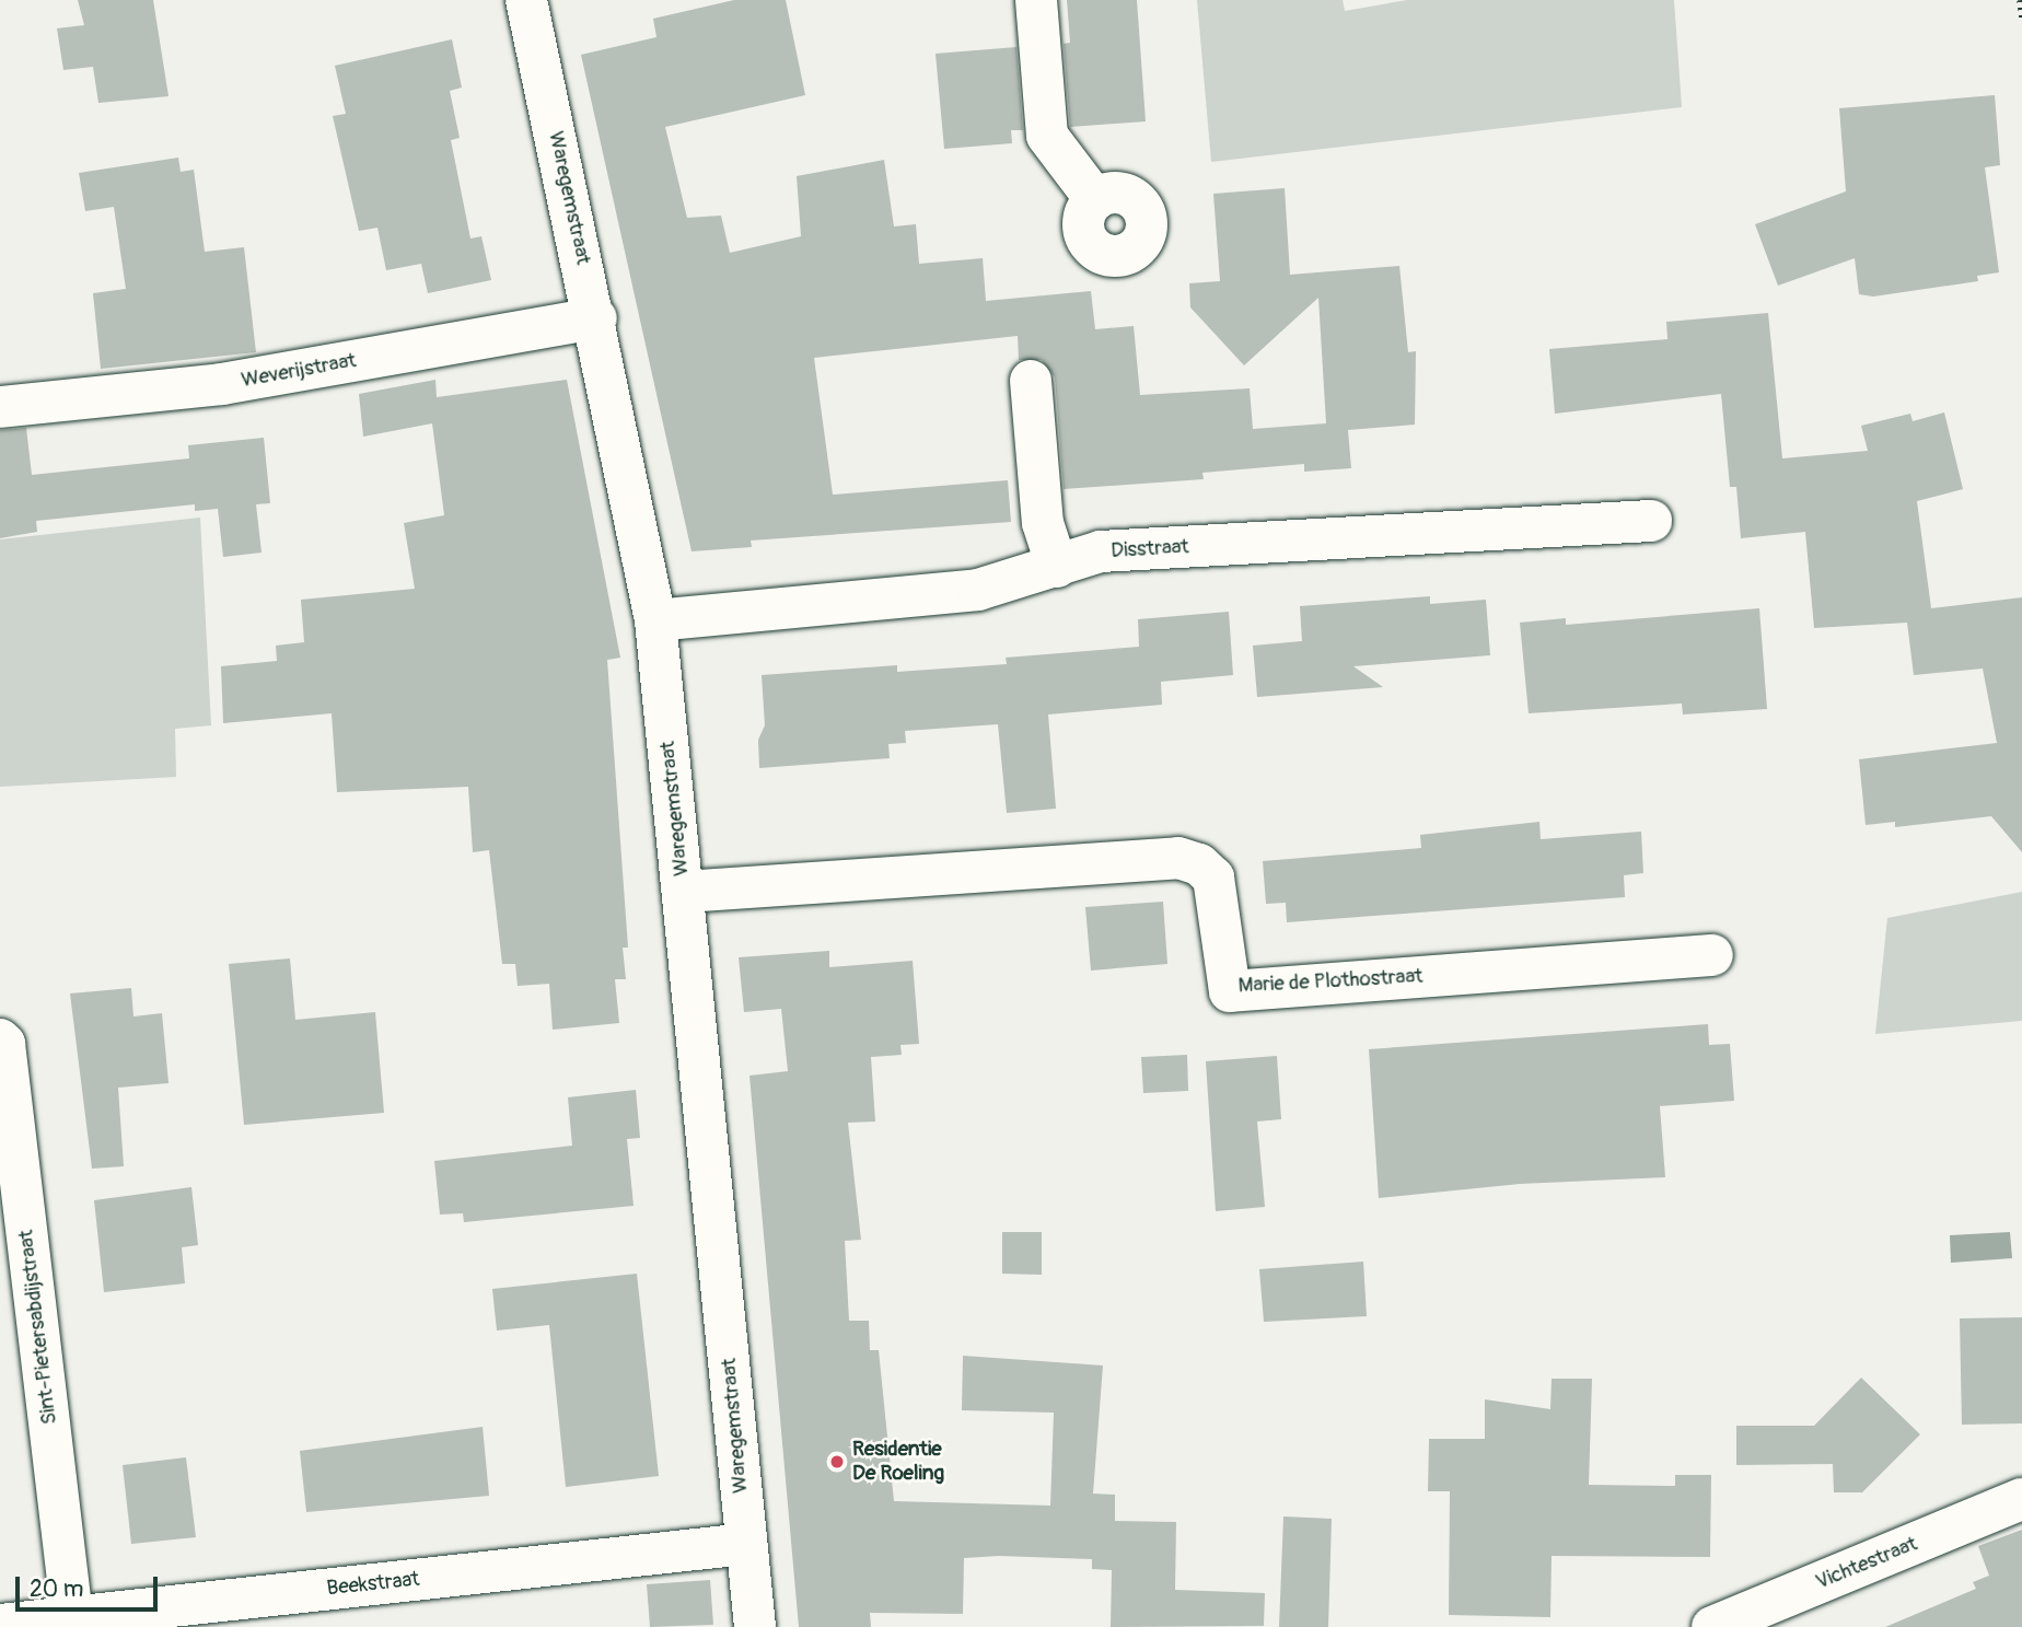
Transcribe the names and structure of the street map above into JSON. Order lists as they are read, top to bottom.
{
  "streets": {
    "street": [
      "Waregemstraat",
      "Weverijstraat",
      "Disstraat",
      "Marie de Plothostraat",
      "Sint-Pietersabdijstraat",
      "Vichtestraat",
      "Beekstraat"
    ]
  },
  "crossings": [
    ["Waregemstraat", "Weverijstraat"],
    ["Waregemstraat", "Disstraat"],
    ["Waregemstraat", "Marie de Plothostraat"],
    ["Waregemstraat", "Beekstraat"],
    ["Sint-Pietersabdijstraat", "Beekstraat"]
  ],
  "places": ["Residentie De Roeling"],
  "scale_bar": "20 m"
}
